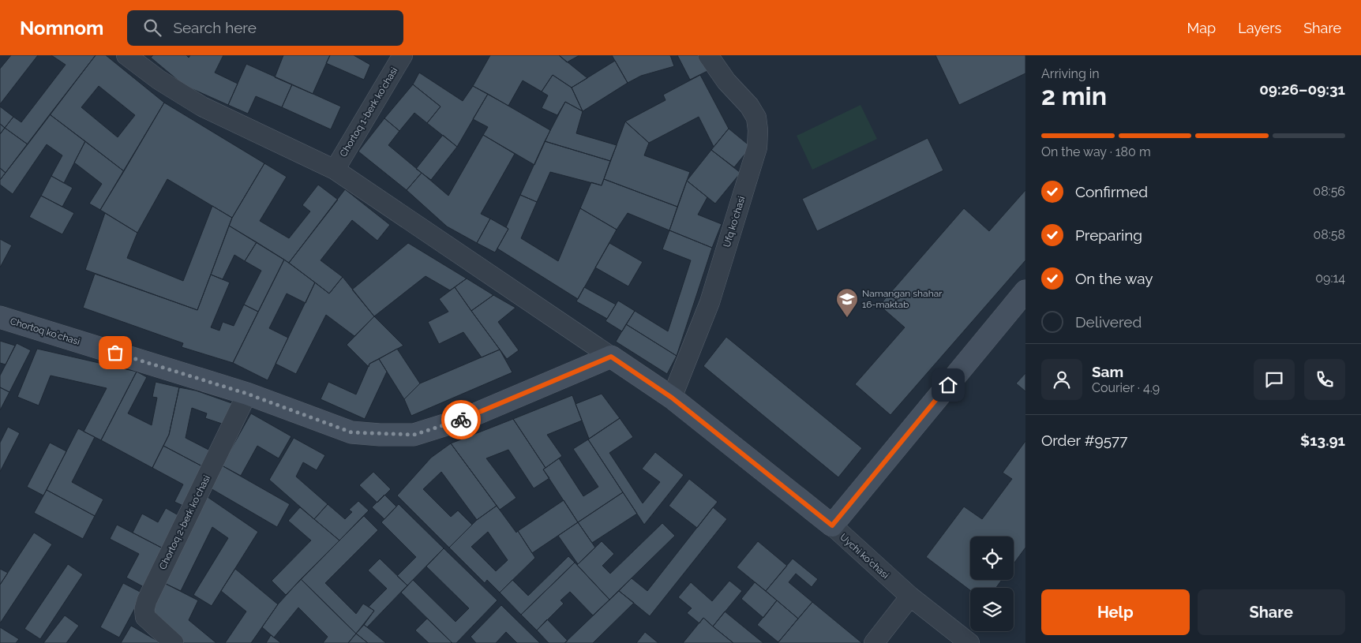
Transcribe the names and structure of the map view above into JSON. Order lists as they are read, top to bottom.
{
  "streets": {
    "main road": ["Chortoq koʻchasi", "Uychi ko'chasi"],
    "street": ["Chortoq 1-berk koʻchasi", "Ufq koʻchasi", "Chortoq 2-berk koʻchasi"]
  },
  "crossings": [
    ["Chortoq koʻchasi", "Chortoq 2-berk koʻchasi"]
  ],
  "places": {
    "school or university": ["Namangan shahar 16-maktab"]
  },
  "page": {
    "header": "Nomnom",
    "search": "Search here",
    "nav": ["Map", "Layers", "Share"],
    "heading": ["2 min", "Arriving in", "09:26–09:31"],
    "panel": [
      "Sam",
      "Courier · 4.9",
      "Order #9577",
      "$13.91"
    ],
    "bar": "On the way · 180 m",
    "list": [
      ["Confirmed", "08:56"],
      ["Preparing", "08:58"],
      ["On the way", "09:14"],
      "Delivered"
    ],
    "buttons": ["Help", "Share"]
  }
}
